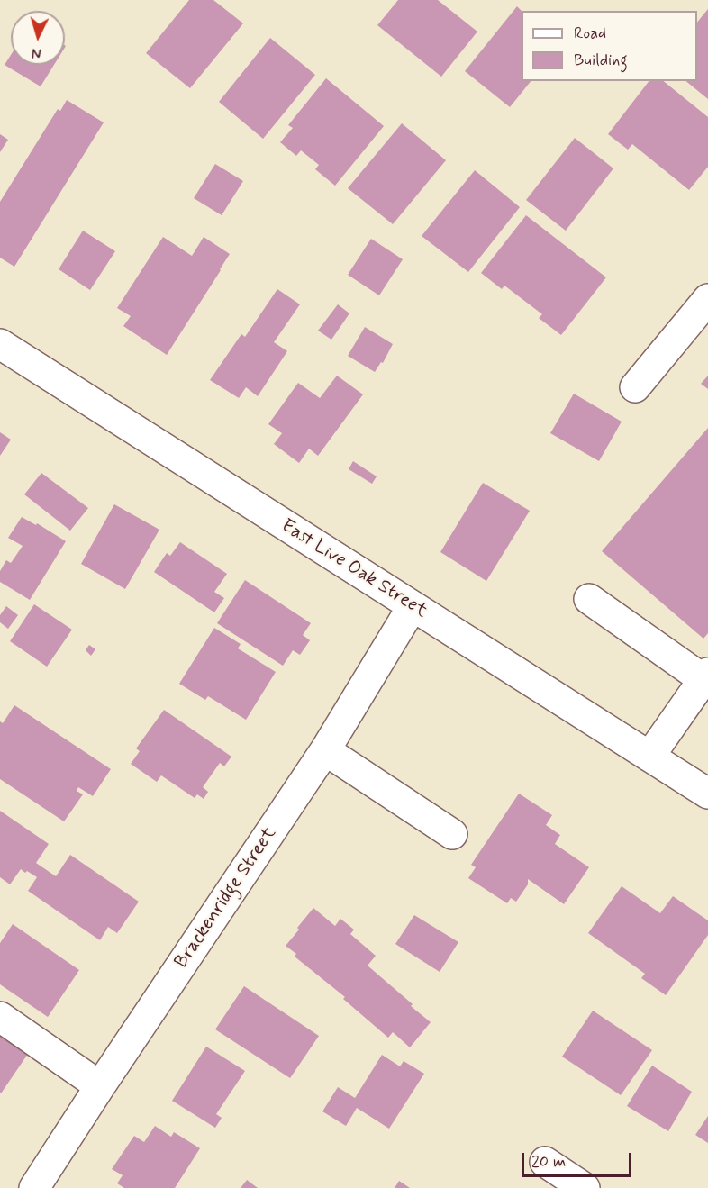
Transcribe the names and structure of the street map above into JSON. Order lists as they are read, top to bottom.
{
  "streets": {
    "street": ["East Live Oak Street", "Brackenridge Street"]
  },
  "crossings": [
    ["East Live Oak Street", "Brackenridge Street"]
  ],
  "legend": ["Road", "Building"],
  "scale_bar": "20 m",
  "north": "bottom"
}
